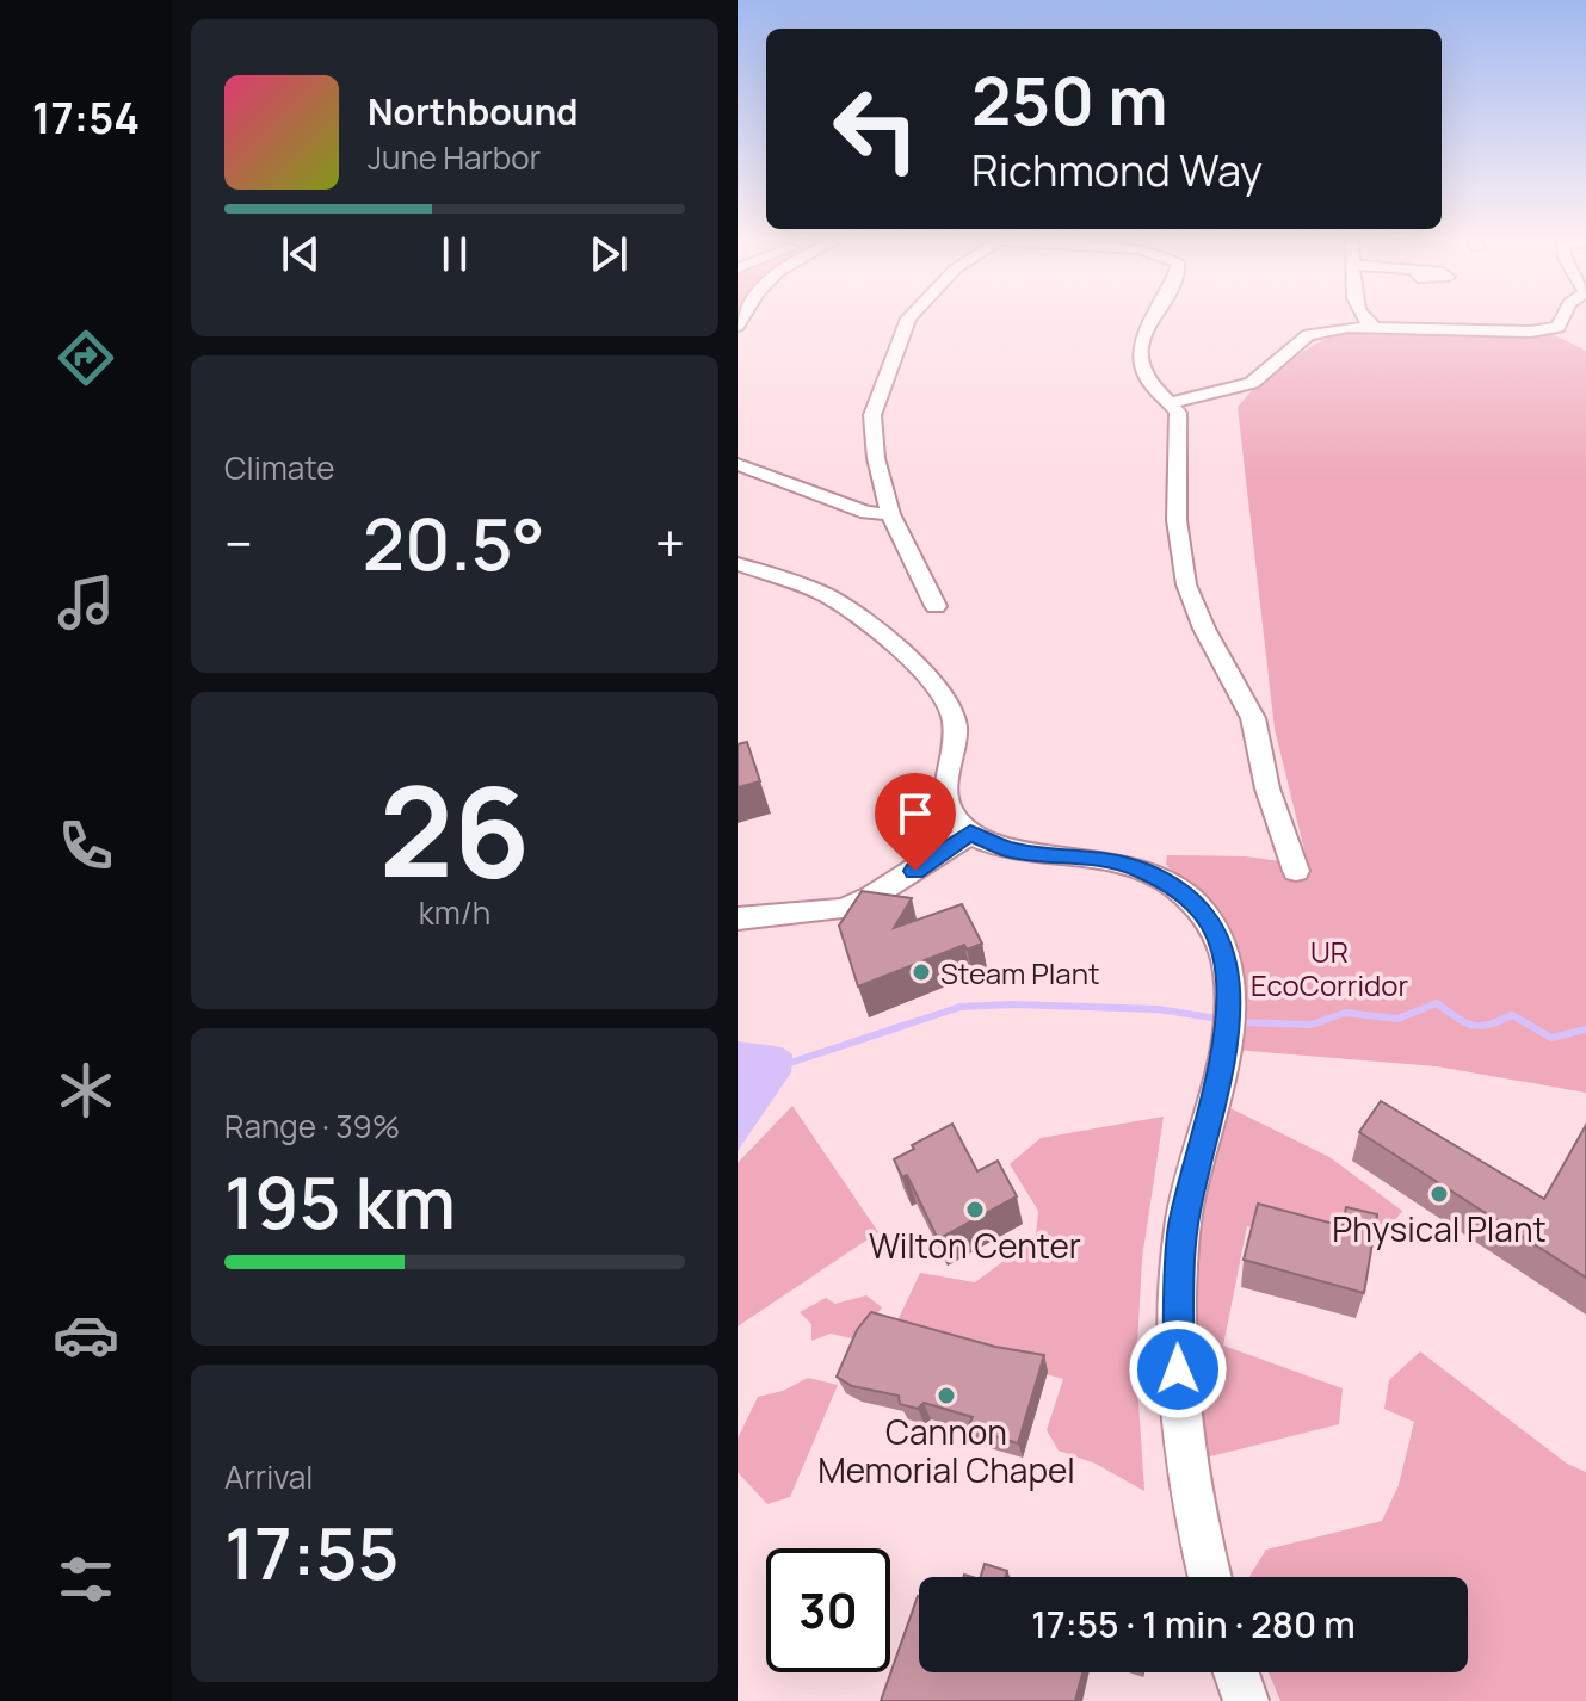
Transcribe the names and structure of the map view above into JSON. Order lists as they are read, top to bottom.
{
  "parks": ["UR EcoCorridor"],
  "places": [
    "Steam Plant",
    "Physical Plant",
    "Wilton Center",
    "Cannon Memorial Chapel"
  ],
  "page": {
    "tabs": "17:54",
    "turn": ["250 m", "Richmond Way"],
    "song": ["Northbound", "June Harbor"],
    "tile": [
      "Climate",
      ["26", "km/h"],
      ["Range · 39%", "195 km"],
      ["Arrival", "17:55"]
    ],
    "heat": ["−", "20.5°", "+"],
    "limit": "30",
    "trip": "17:55 · 1 min · 280 m"
  }
}
